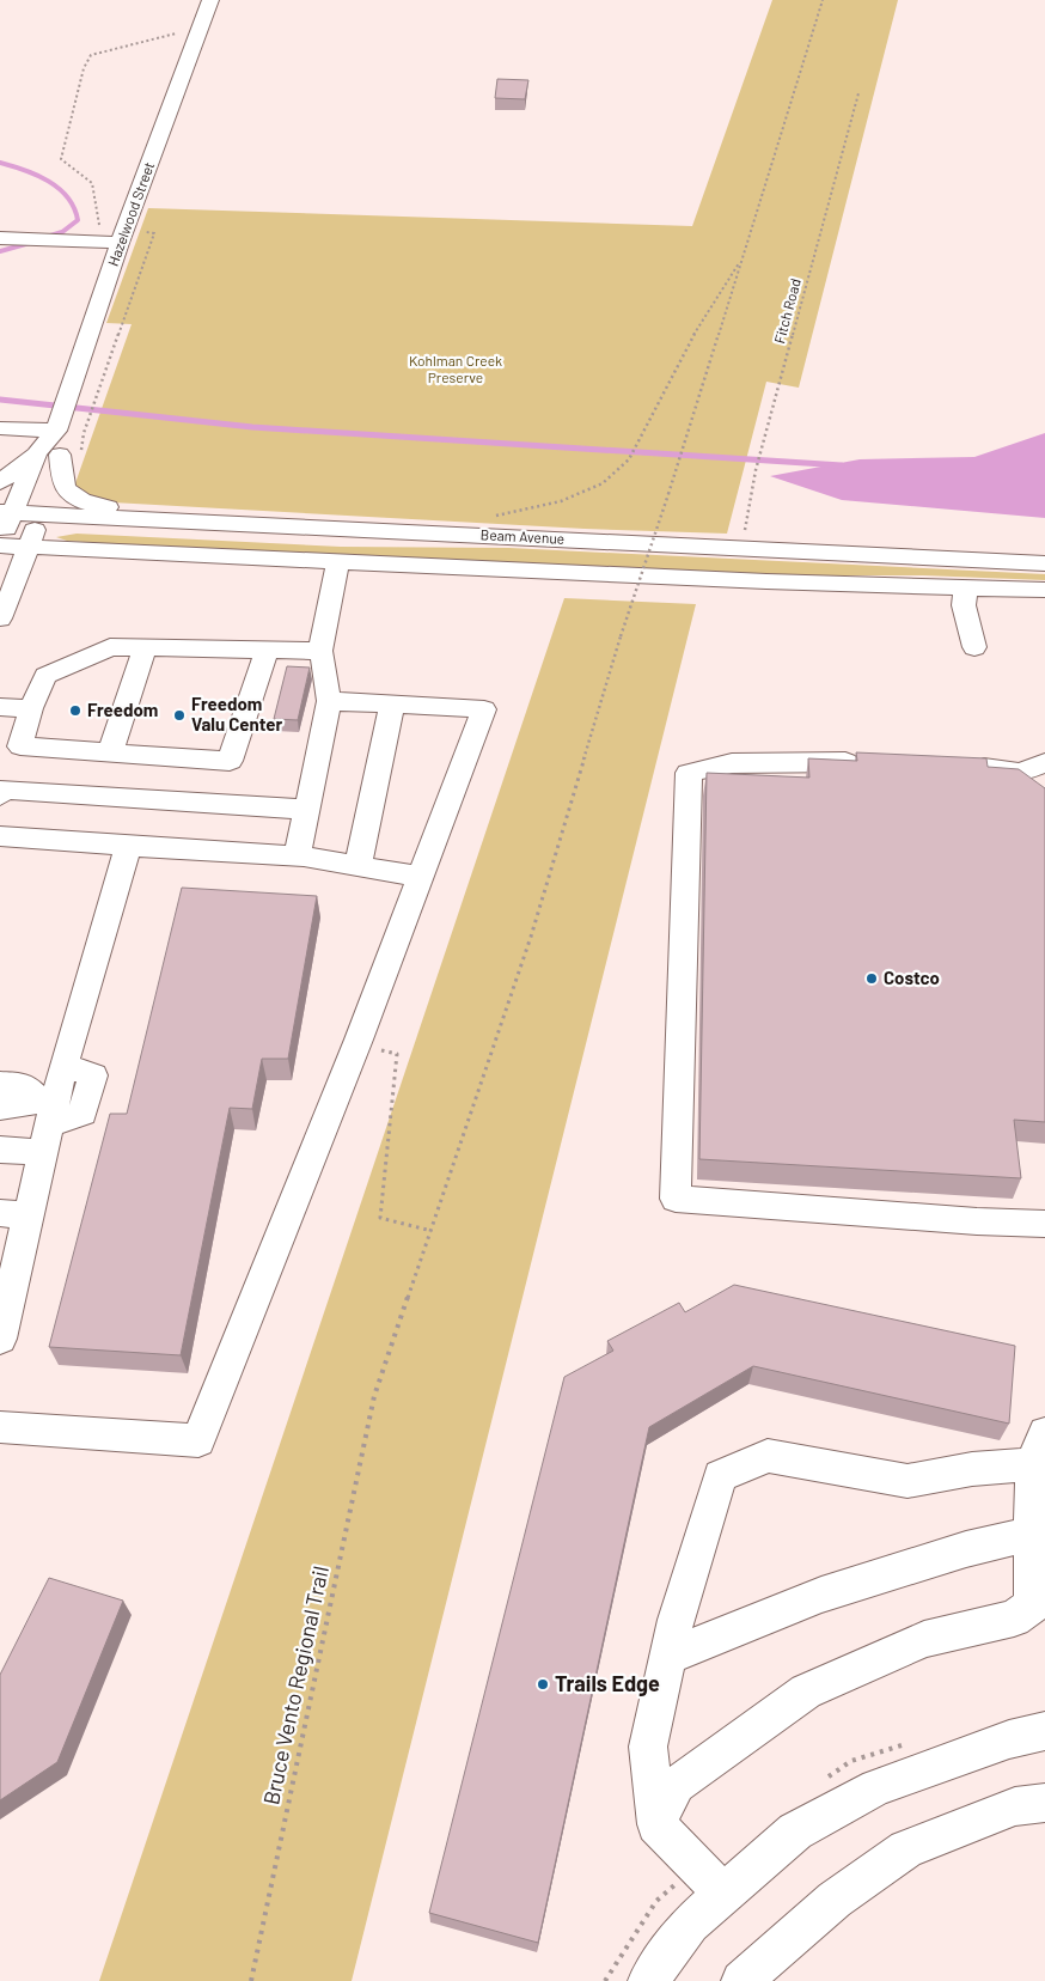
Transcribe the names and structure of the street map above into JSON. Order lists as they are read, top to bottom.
{
  "streets": {
    "street": ["Hazelwood Street", "Beam Avenue"],
    "path": ["Fitch Road", "Bruce Vento Regional Trail"]
  },
  "crossings": [
    ["Hazelwood Street", "Beam Avenue"]
  ],
  "parks": ["Kohlman Creek Preserve"],
  "places": [
    "Freedom",
    "Freedom Valu Center",
    "Costco",
    "Trails Edge"
  ]
}
